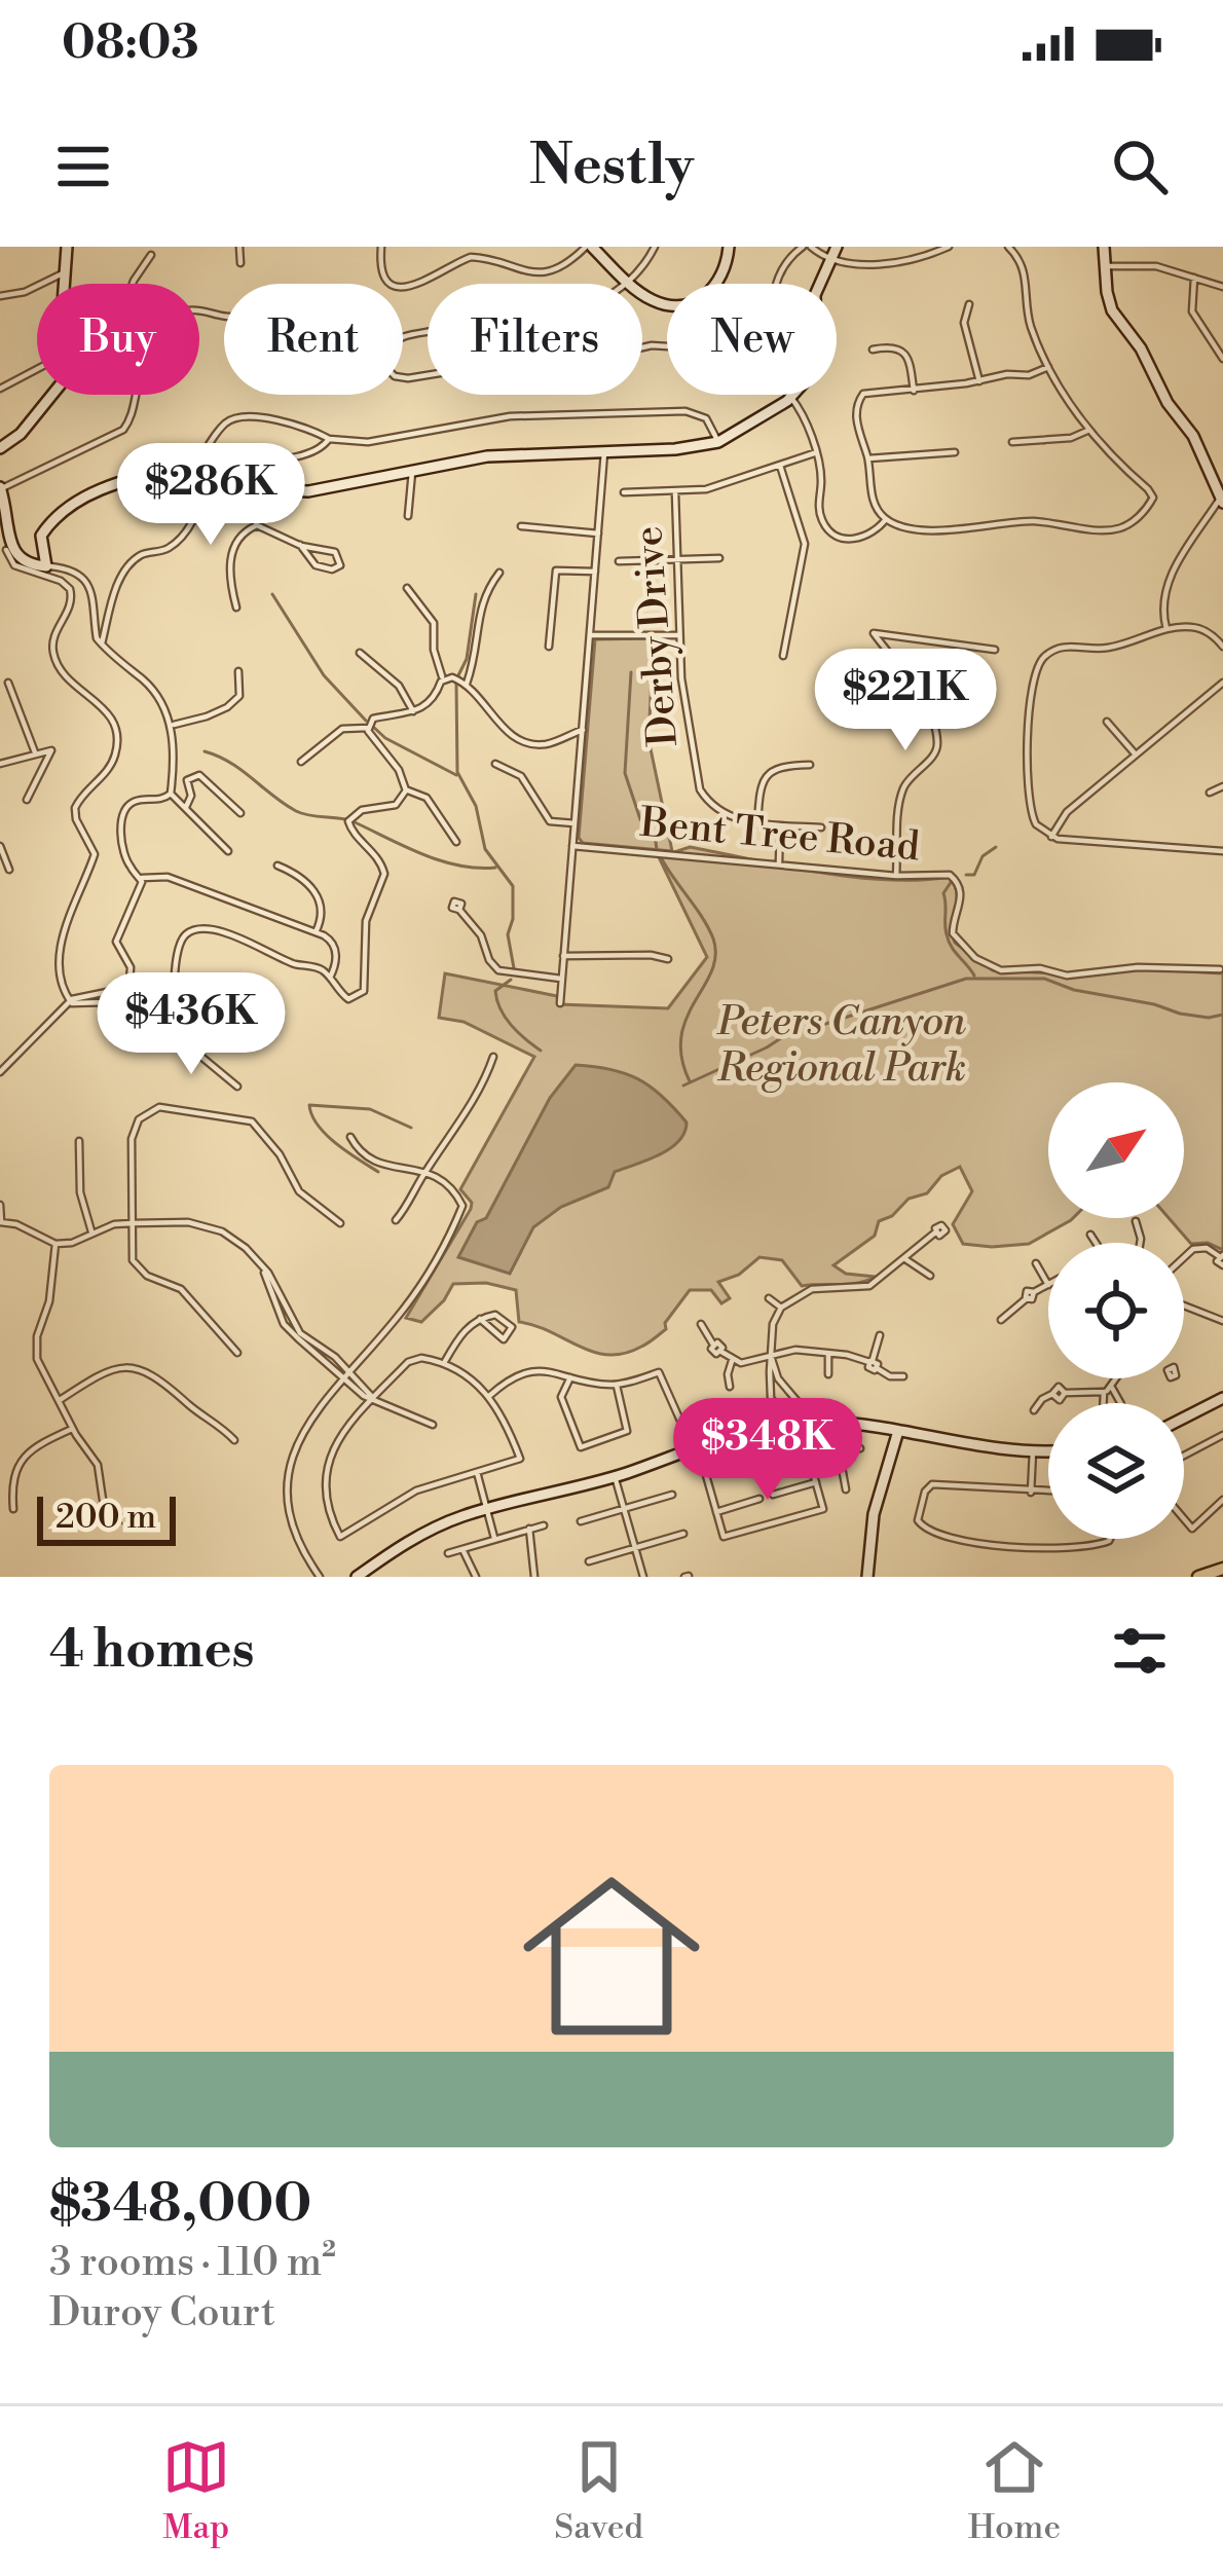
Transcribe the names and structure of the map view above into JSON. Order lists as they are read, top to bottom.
{
  "streets": {
    "street": ["Derby Drive", "Bent Tree Road"]
  },
  "parks": ["Peters Canyon Regional Park"],
  "scale_bar": "200 m",
  "north": "top right",
  "page": {
    "status": "08:03",
    "header": "Nestly",
    "chip": [
      "Buy",
      "Rent",
      "Filters",
      "New"
    ],
    "price": [
      "$286K",
      "$221K",
      "$436K",
      "$348K"
    ],
    "scale": "200 m",
    "heading": "4 homes",
    "list": [
      {
        "name": "$348,000",
        "note": "3 rooms · 110 m² · Duroy Court"
      }
    ],
    "tabs": ["Map", "Saved", "Home"]
  }
}
